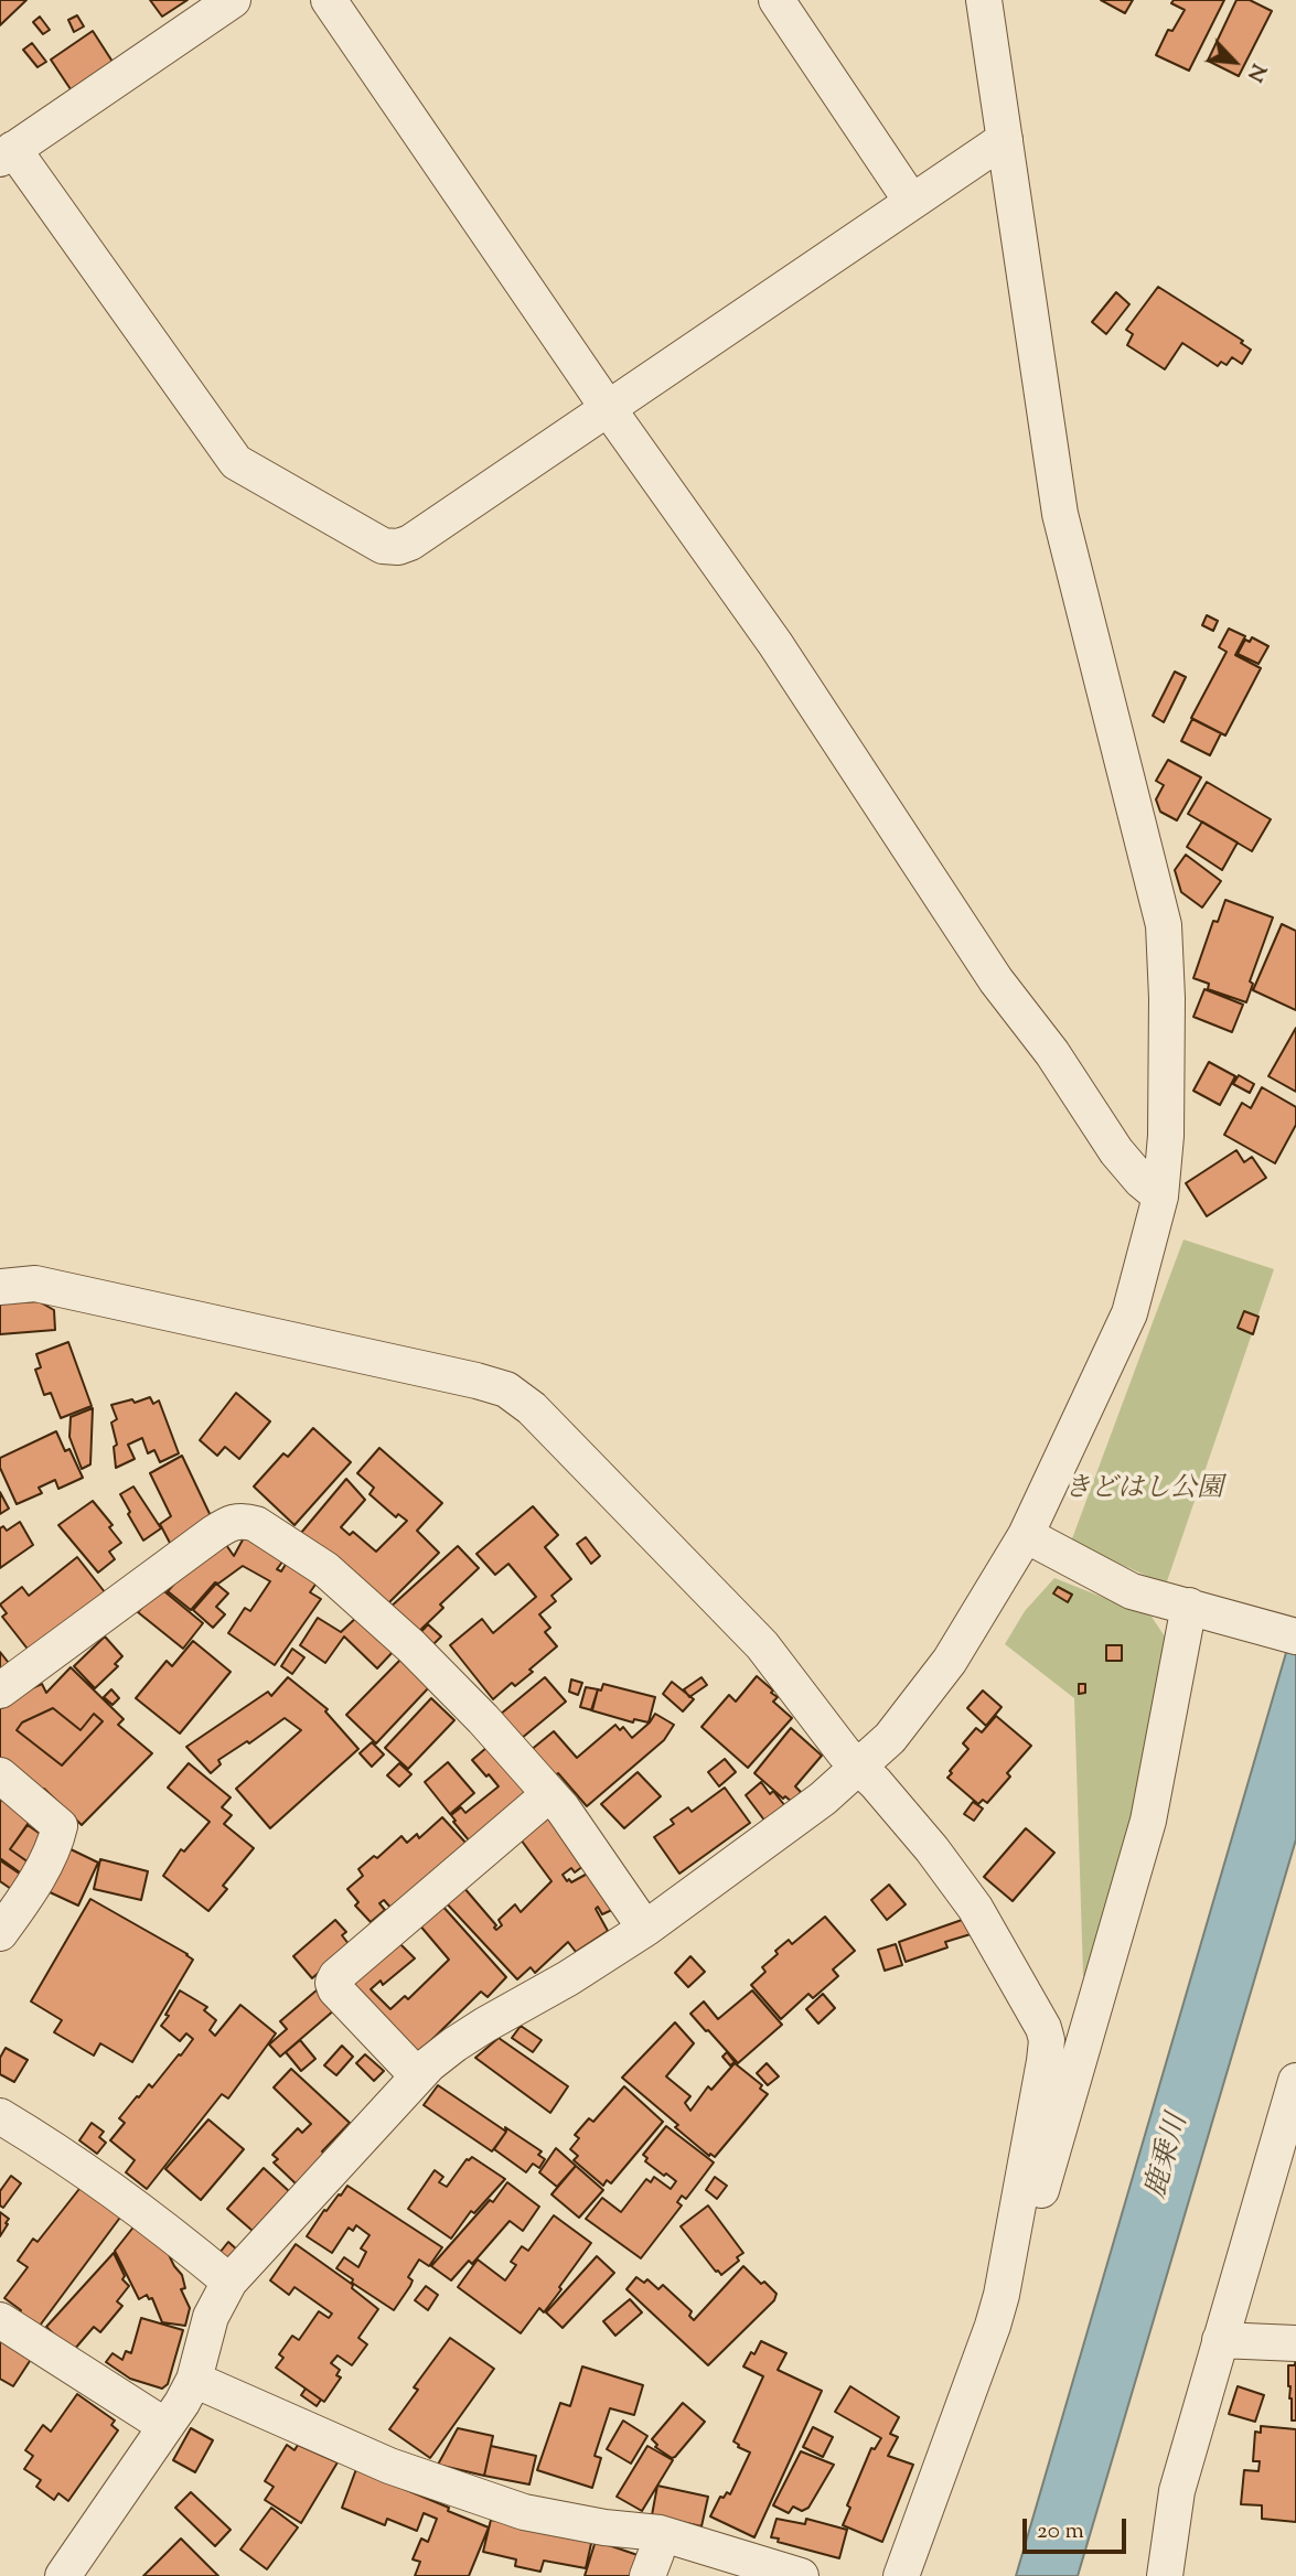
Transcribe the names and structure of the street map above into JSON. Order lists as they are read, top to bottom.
{
  "water": ["鹿乗川"],
  "parks": ["きどはし公園"],
  "scale_bar": "20 m",
  "north": "bottom right"
}
